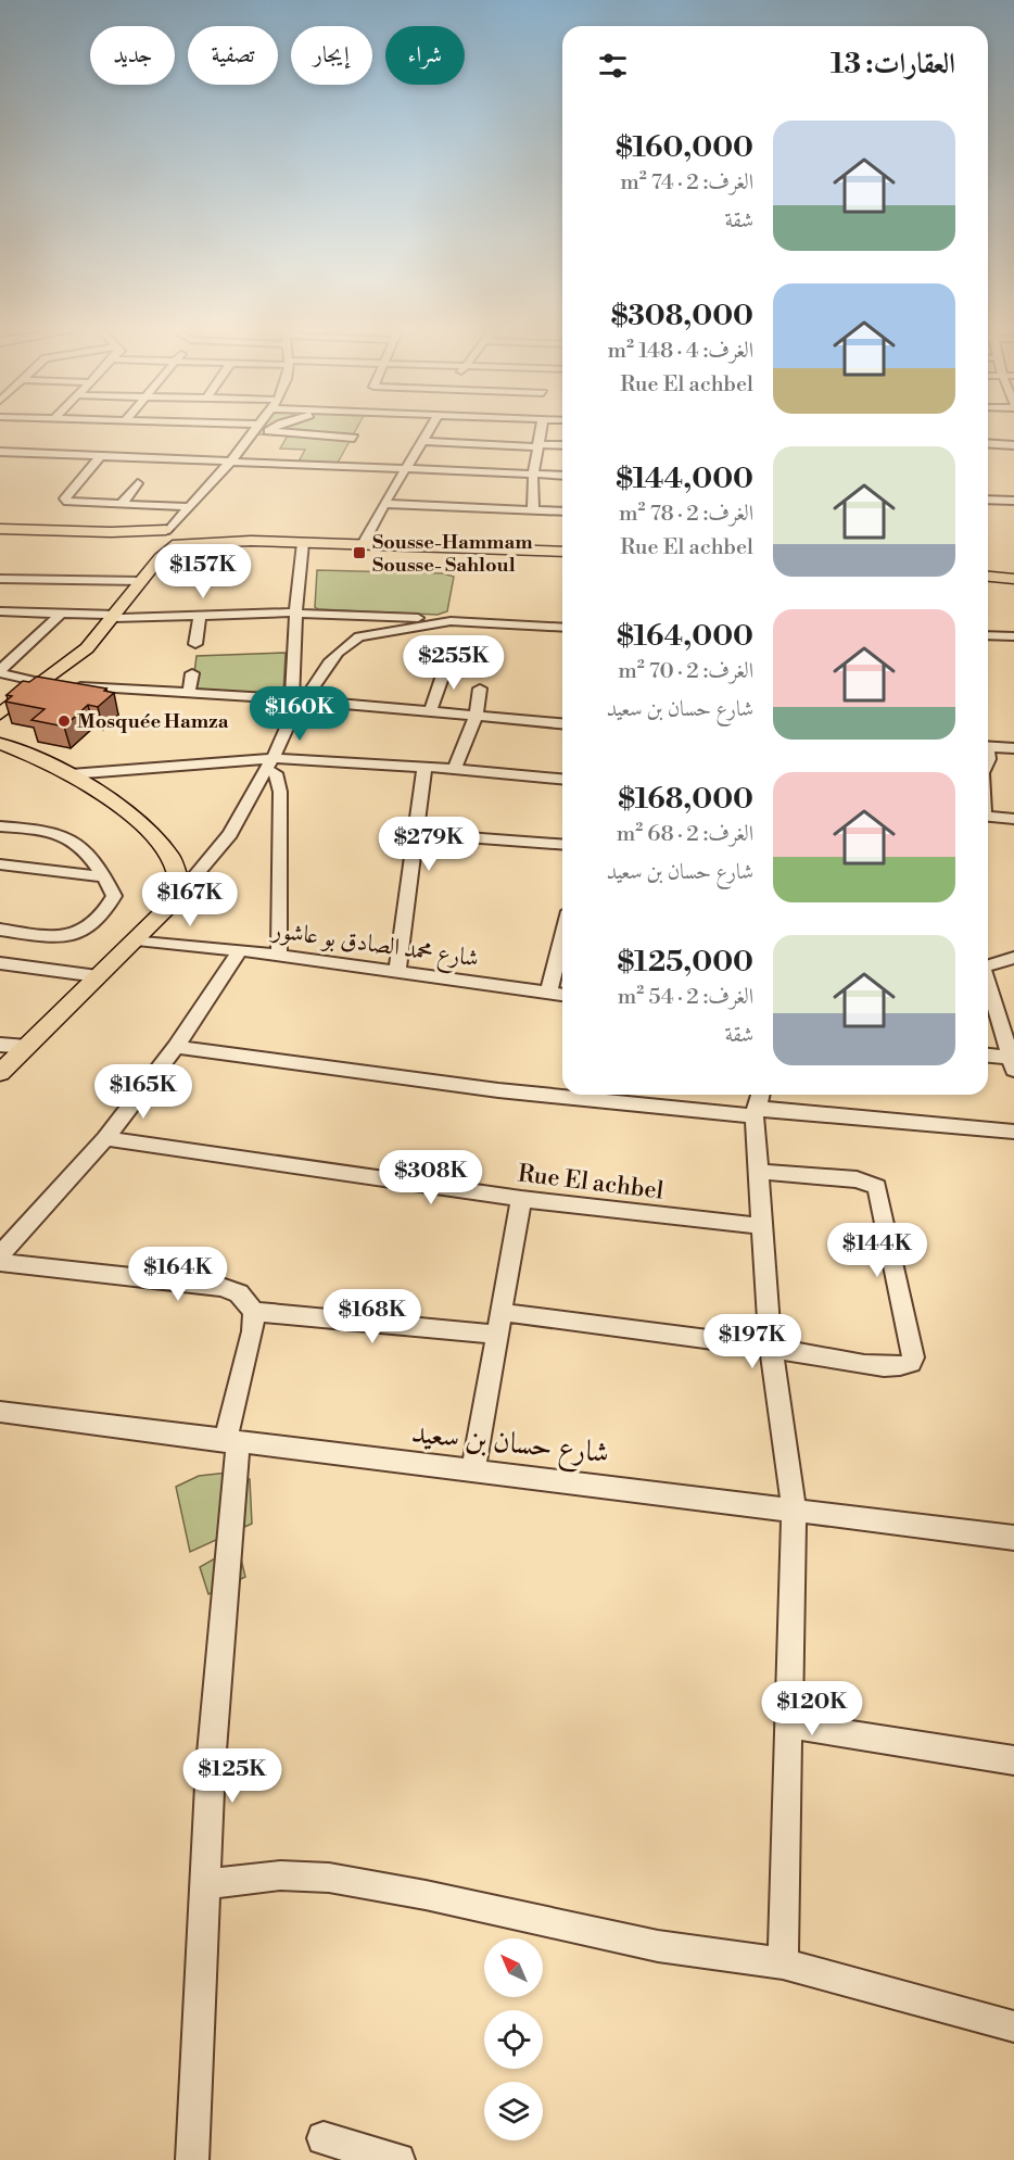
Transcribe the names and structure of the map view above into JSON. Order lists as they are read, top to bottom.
{
  "streets": {
    "street": ["شارع محمد الصادق بو عاشور", "Rue El achbel", "شارع حسان بن سعيد"]
  },
  "places": {
    "transit": ["Sousse-Hammam Sousse- Sahloul"],
    "other": ["Mosquée Hamza"]
  },
  "north": "top left",
  "page": {
    "chip": [
      "شراء",
      "إيجار",
      "تصفية",
      "جديد"
    ],
    "heading": "العقارات: 13",
    "list": [
      {
        "name": "$160,000",
        "note": "الغرف: 2 · 74 m² · شقة"
      },
      {
        "name": "$308,000",
        "note": "الغرف: 4 · 148 m² · Rue El achbel"
      },
      {
        "name": "$144,000",
        "note": "الغرف: 2 · 78 m² · Rue El achbel"
      },
      {
        "name": "$164,000",
        "note": "الغرف: 2 · 70 m² · شارع حسان بن سعيد"
      },
      {
        "name": "$168,000",
        "note": "الغرف: 2 · 68 m² · شارع حسان بن سعيد"
      },
      {
        "name": "$125,000",
        "note": "الغرف: 2 · 54 m² · شقة"
      }
    ],
    "price": [
      "$157K",
      "$255K",
      "$160K",
      "$279K",
      "$167K",
      "$165K",
      "$308K",
      "$144K",
      "$164K",
      "$168K",
      "$197K",
      "$120K",
      "$125K"
    ]
  }
}
